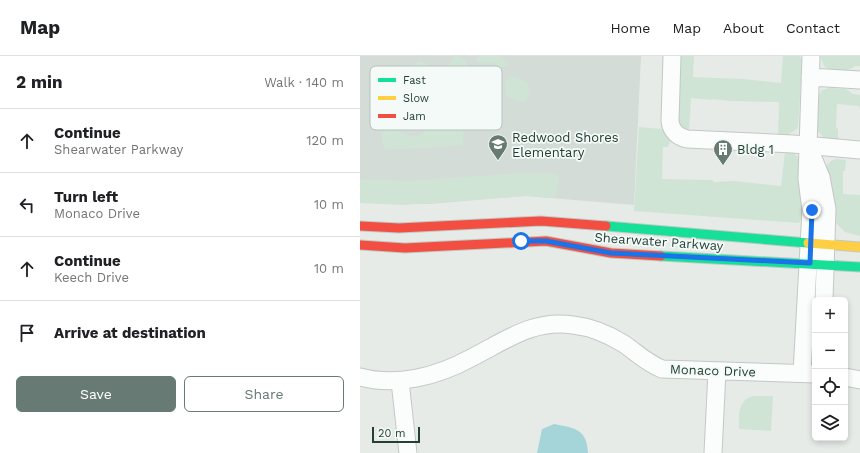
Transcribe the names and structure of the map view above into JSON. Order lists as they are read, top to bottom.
{
  "streets": {
    "main road": ["Shearwater Parkway"],
    "street": ["Monaco Drive"]
  },
  "crossings": [
    ["Shearwater Parkway", "Monaco Drive"]
  ],
  "places": {
    "school or university": ["Redwood Shores Elementary"],
    "building": ["Bldg 1"]
  },
  "legend": ["Fast", "Slow", "Jam"],
  "scale_bar": "20 m",
  "page": {
    "header": "Map",
    "nav": [
      "Home",
      "Map",
      "About",
      "Contact"
    ],
    "heading": ["2 min", "Walk · 140 m"],
    "list": [
      ["Continue", "Shearwater Parkway", "120 m"],
      ["Turn left", "Monaco Drive", "10 m"],
      ["Continue", "Keech Drive", "10 m"],
      "Arrive at destination"
    ],
    "map_buttons": ["+", "−"],
    "buttons": ["Save", "Share"],
    "scale": "20 m"
  }
}
